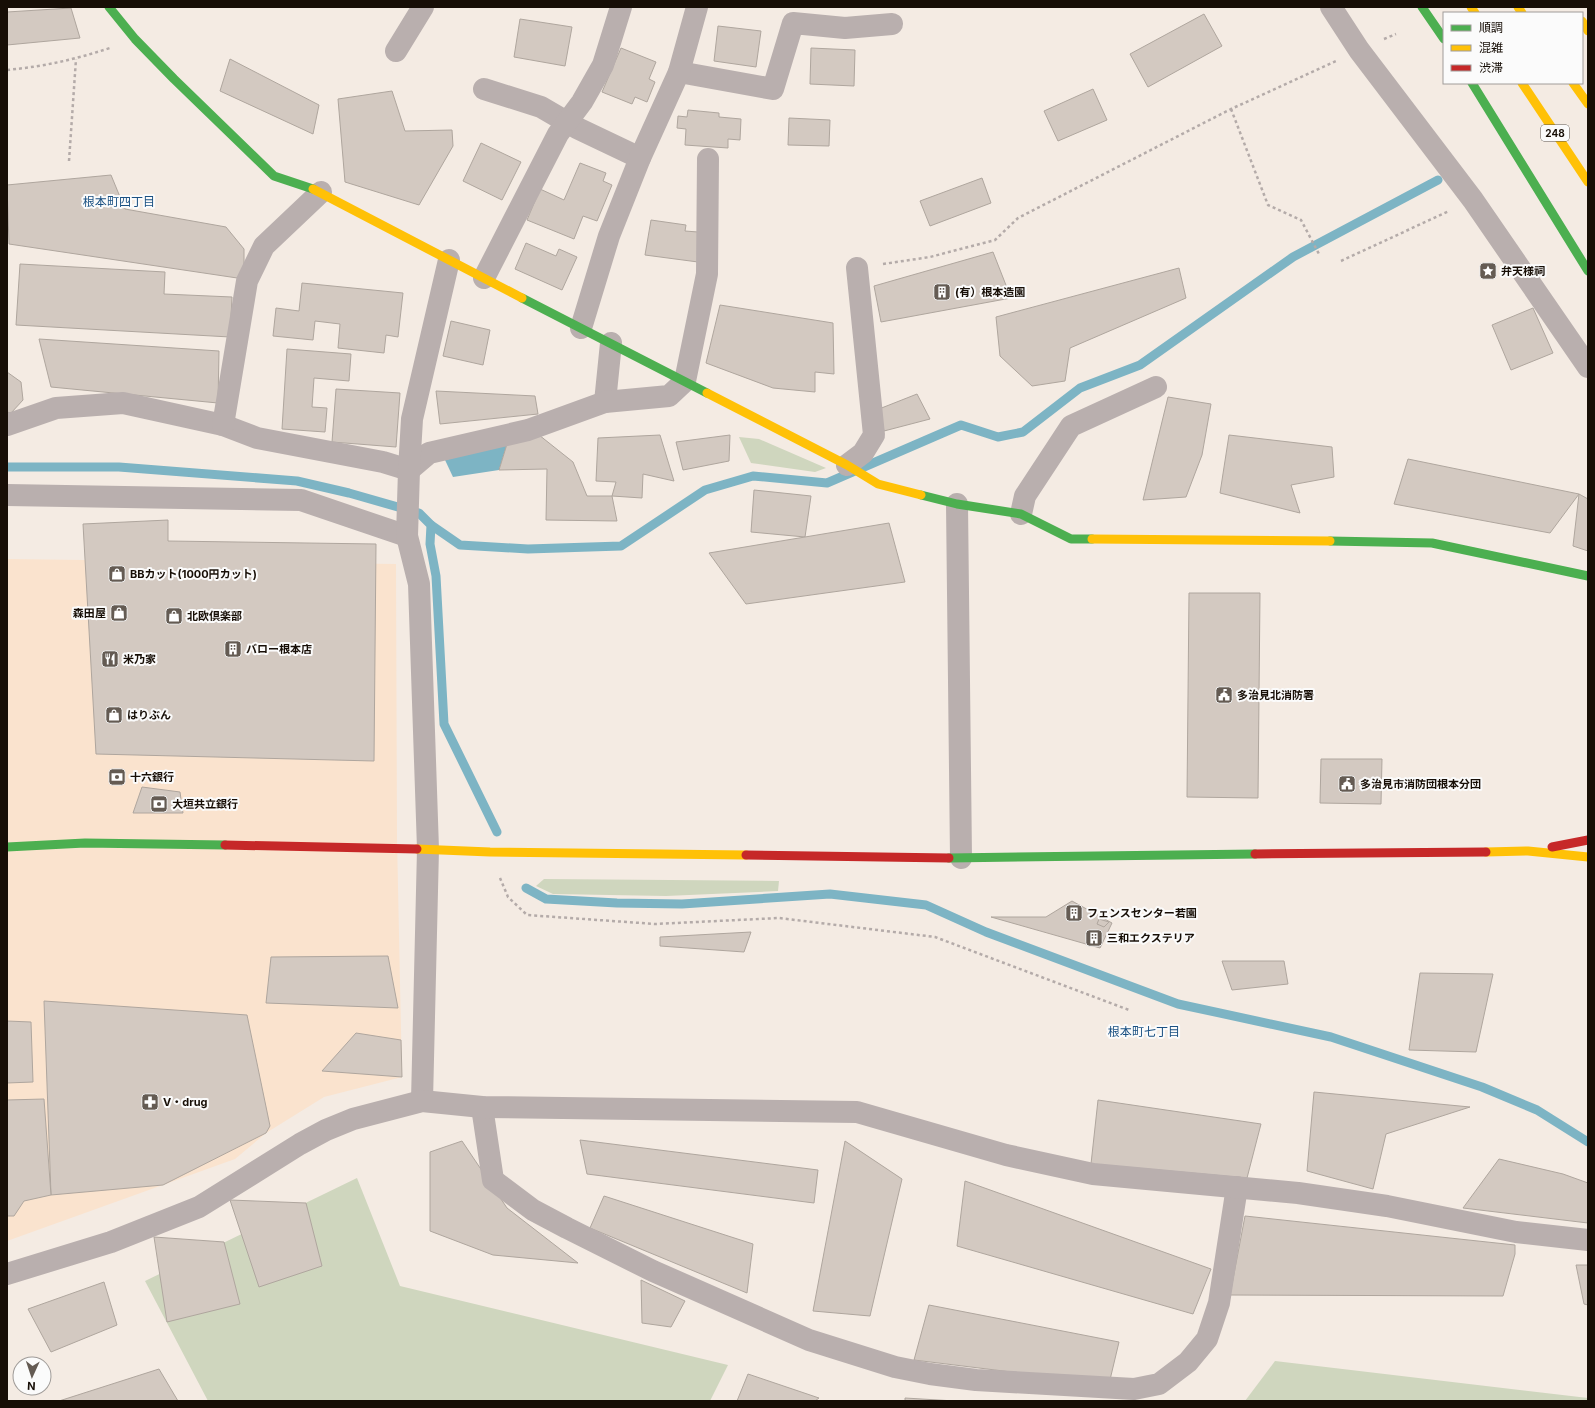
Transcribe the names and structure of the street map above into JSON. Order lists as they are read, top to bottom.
{
  "streets": {
    "main road": ["248"]
  },
  "districts": ["根本町四丁目", "根本町七丁目"],
  "places": {
    "place": ["弁天様祠"],
    "building": [
      "(有）根本造園",
      "バロー根本店",
      "フェンスセンター若園",
      "三和エクステリア"
    ],
    "shop": [
      "BBカット(1000円カット)",
      "森田屋",
      "北欧倶楽部",
      "はりぶん"
    ],
    "restaurant": ["米乃家"],
    "public building": ["多治見北消防署", "多治見市消防団根本分団"],
    "bank": ["十六銀行", "大垣共立銀行"],
    "pharmacy": ["V・drug"]
  },
  "legend": ["順調", "混雑", "渋滞"],
  "north": "bottom"
}
